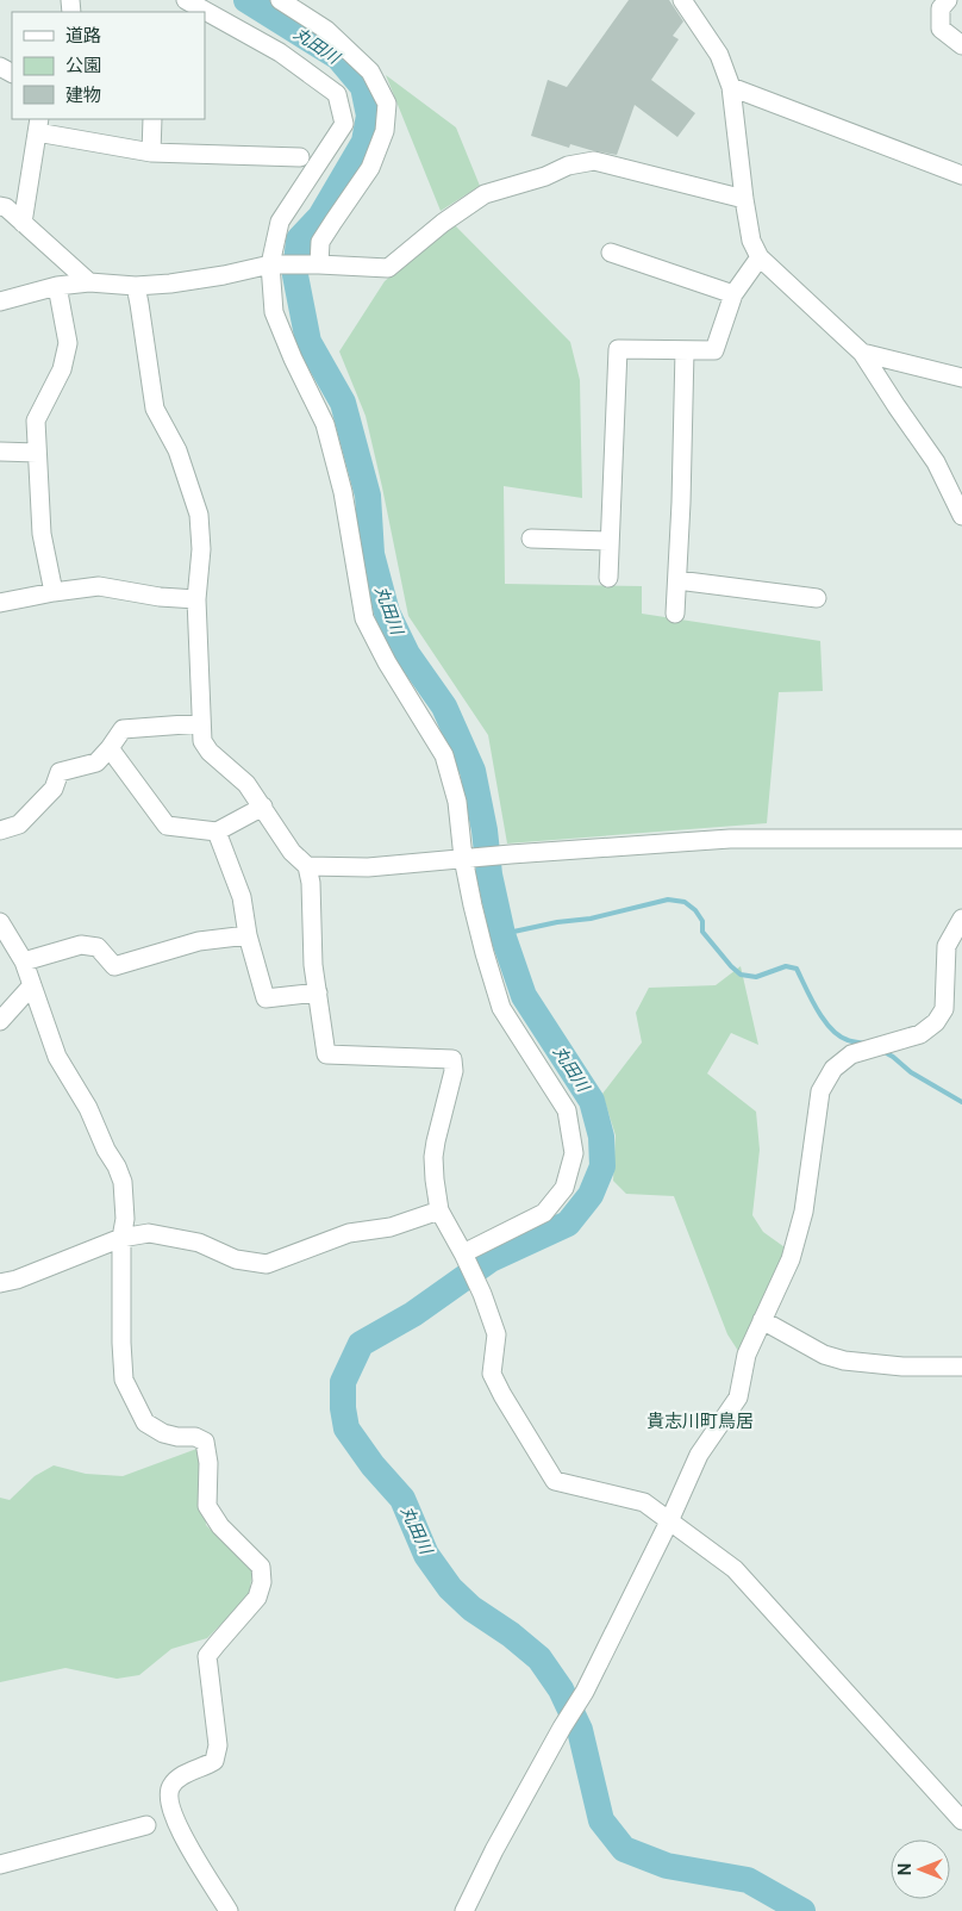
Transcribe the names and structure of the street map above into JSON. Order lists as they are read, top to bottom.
{
  "districts": ["貴志川町鳥居"],
  "water": ["丸田川"],
  "legend": ["道路", "公園", "建物"],
  "north": "left"
}
